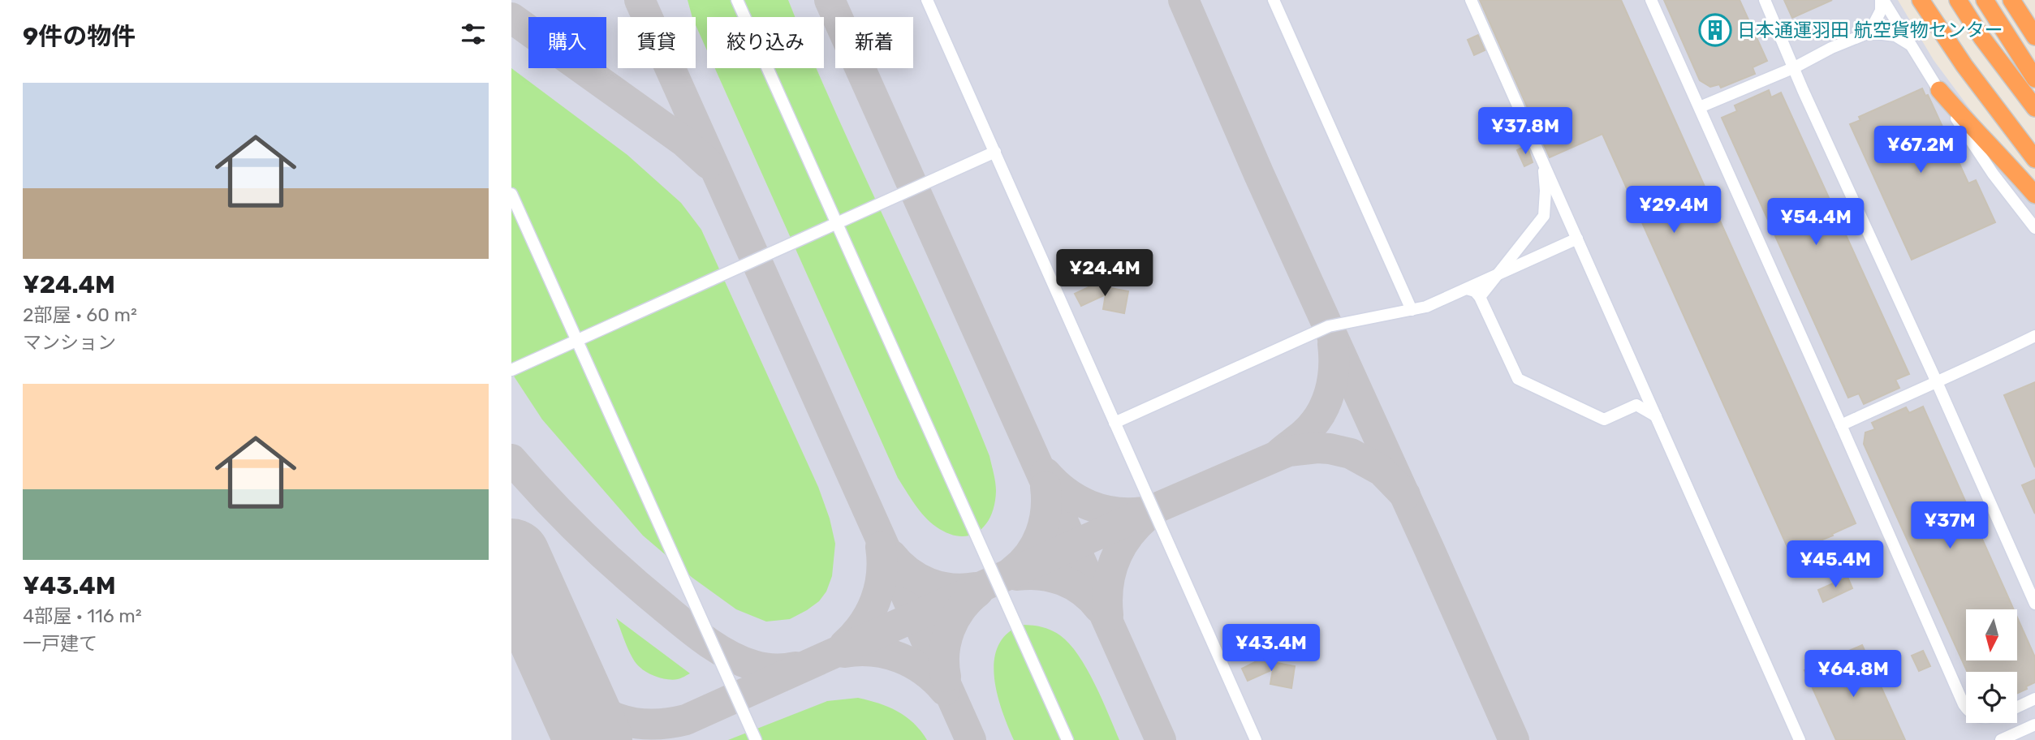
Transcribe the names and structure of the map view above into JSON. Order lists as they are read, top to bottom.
{
  "places": {
    "building": ["日本通運羽田 航空貨物センター"]
  },
  "north": "bottom",
  "page": {
    "heading": "9件の物件",
    "chip": [
      "購入",
      "賃貸",
      "絞り込み",
      "新着"
    ],
    "list": [
      {
        "name": "¥24.4M",
        "note": "2部屋 · 60 m² · マンション"
      },
      {
        "name": "¥43.4M",
        "note": "4部屋 · 116 m² · 一戸建て"
      }
    ],
    "price": [
      "¥37.8M",
      "¥67.2M",
      "¥29.4M",
      "¥54.4M",
      "¥24.4M",
      "¥37M",
      "¥45.4M",
      "¥43.4M",
      "¥64.8M"
    ]
  }
}
